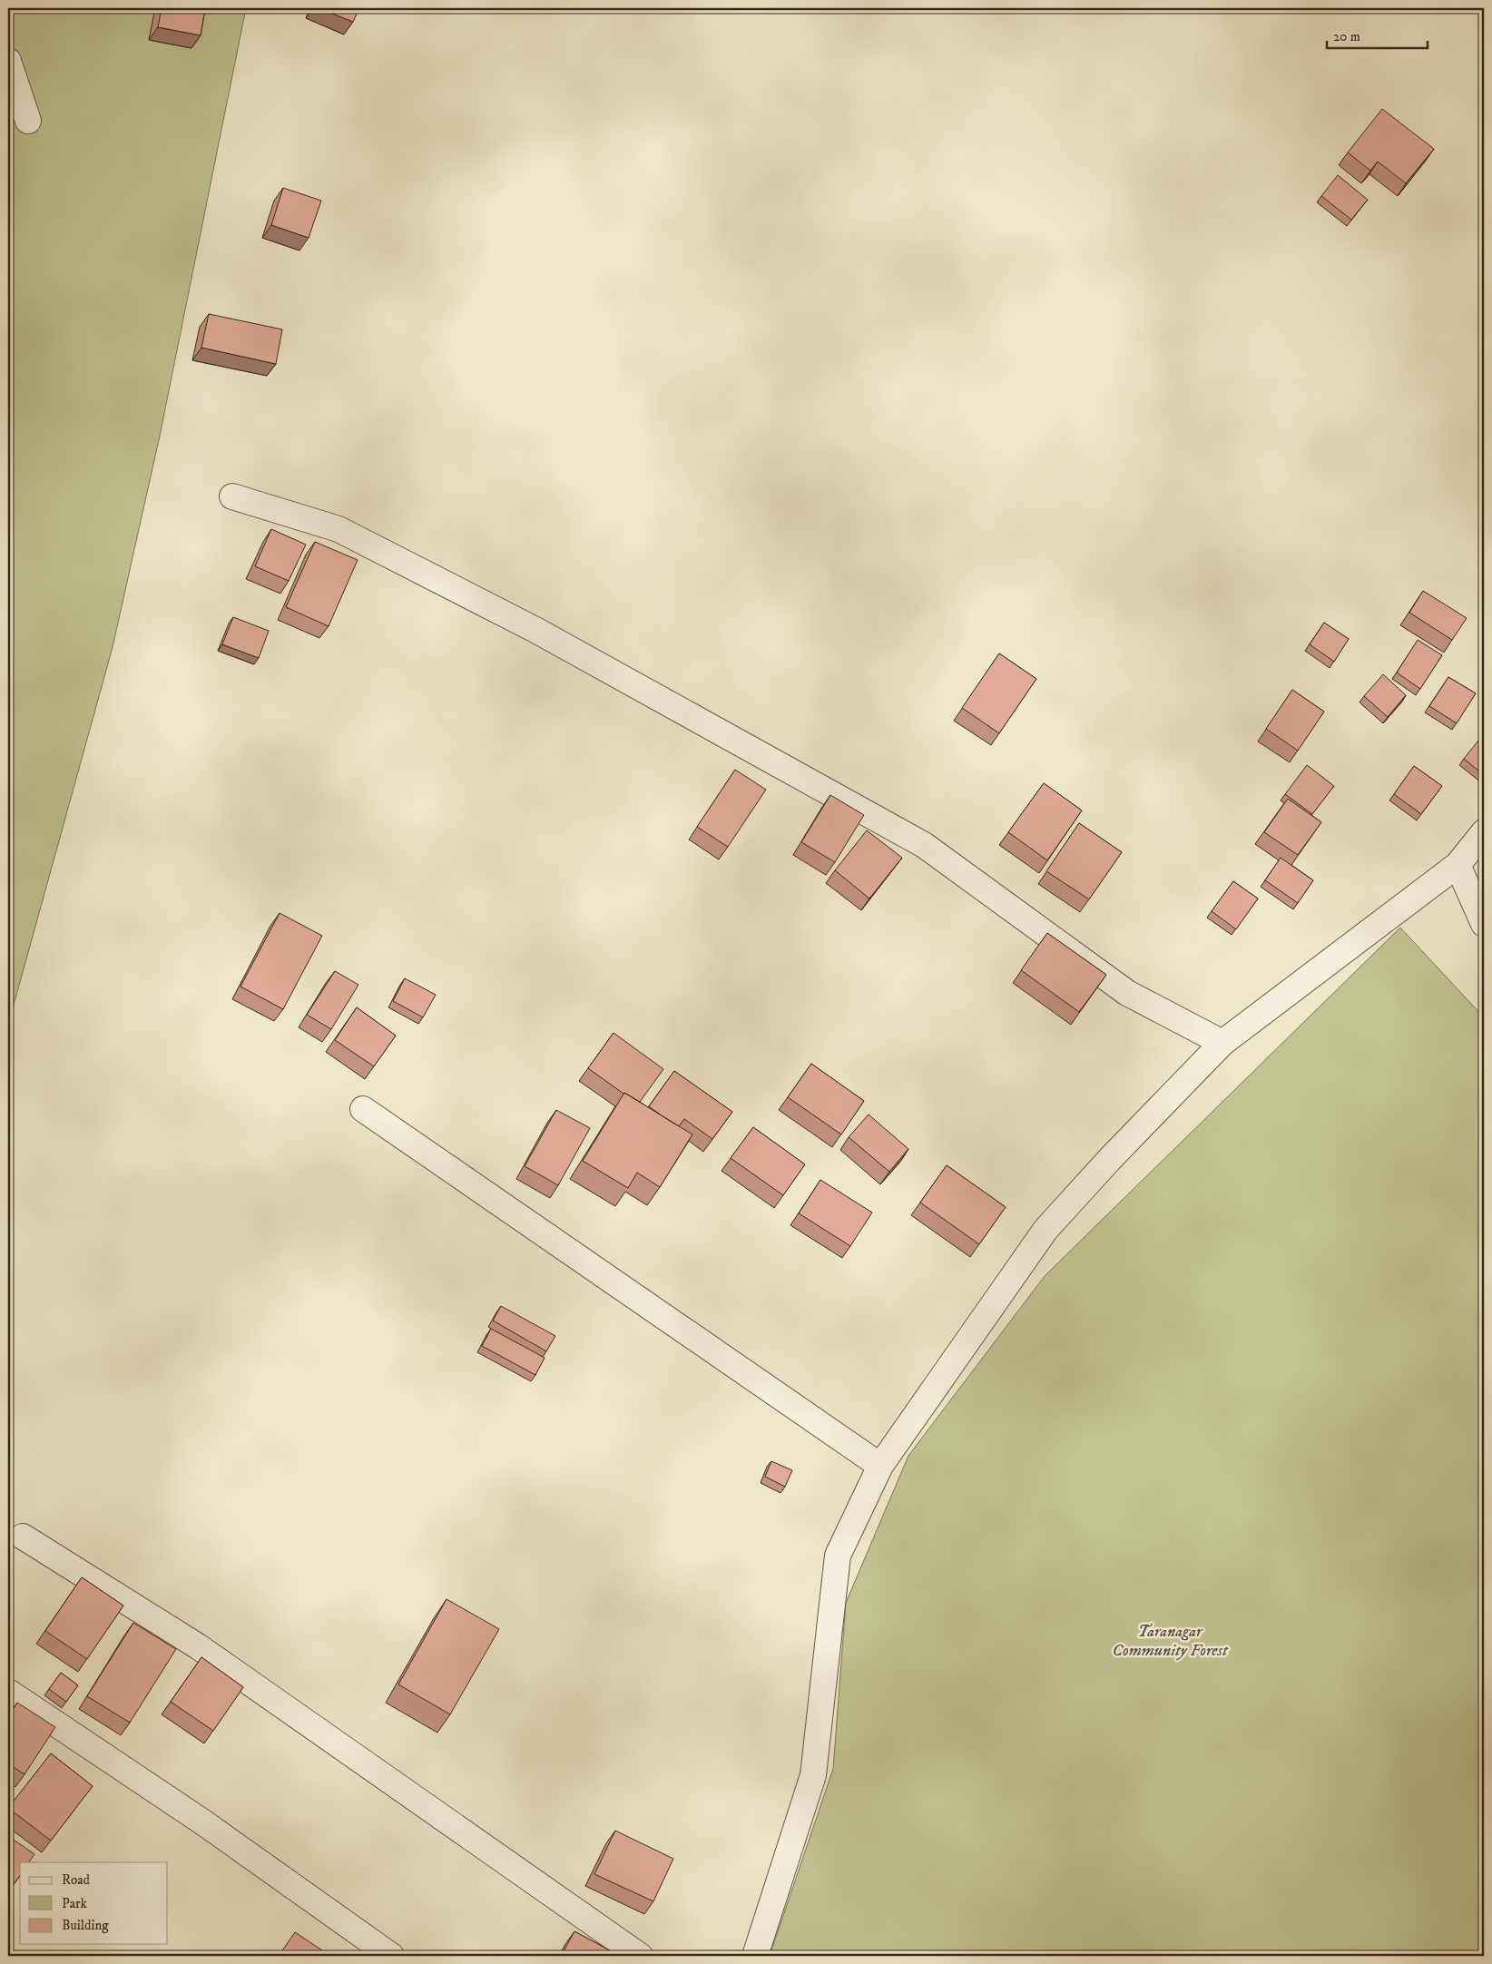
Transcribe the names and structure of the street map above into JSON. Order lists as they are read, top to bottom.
{
  "parks": ["Taranagar Community Forest"],
  "legend": ["Road", "Park", "Building"],
  "scale_bar": "20 m"
}
